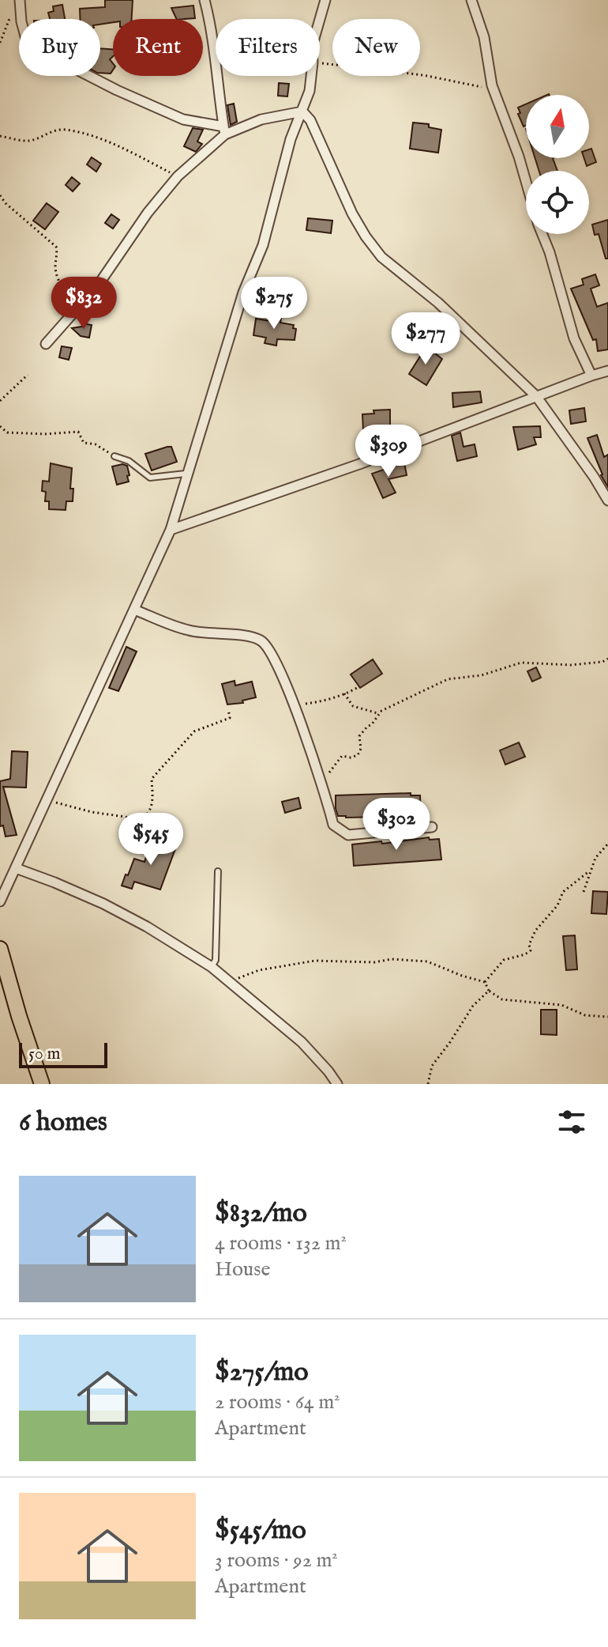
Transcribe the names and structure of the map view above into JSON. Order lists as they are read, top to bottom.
{
  "scale_bar": "50 m",
  "north": "top",
  "page": {
    "chip": [
      "Buy",
      "Rent",
      "Filters",
      "New"
    ],
    "price": [
      "$832",
      "$275",
      "$277",
      "$309",
      "$302",
      "$545"
    ],
    "scale": "50 m",
    "heading": "6 homes",
    "list": [
      {
        "name": "$832/mo",
        "note": "4 rooms · 132 m² · House"
      },
      {
        "name": "$275/mo",
        "note": "2 rooms · 64 m² · Apartment"
      },
      {
        "name": "$545/mo",
        "note": "3 rooms · 92 m² · Apartment"
      }
    ]
  }
}
